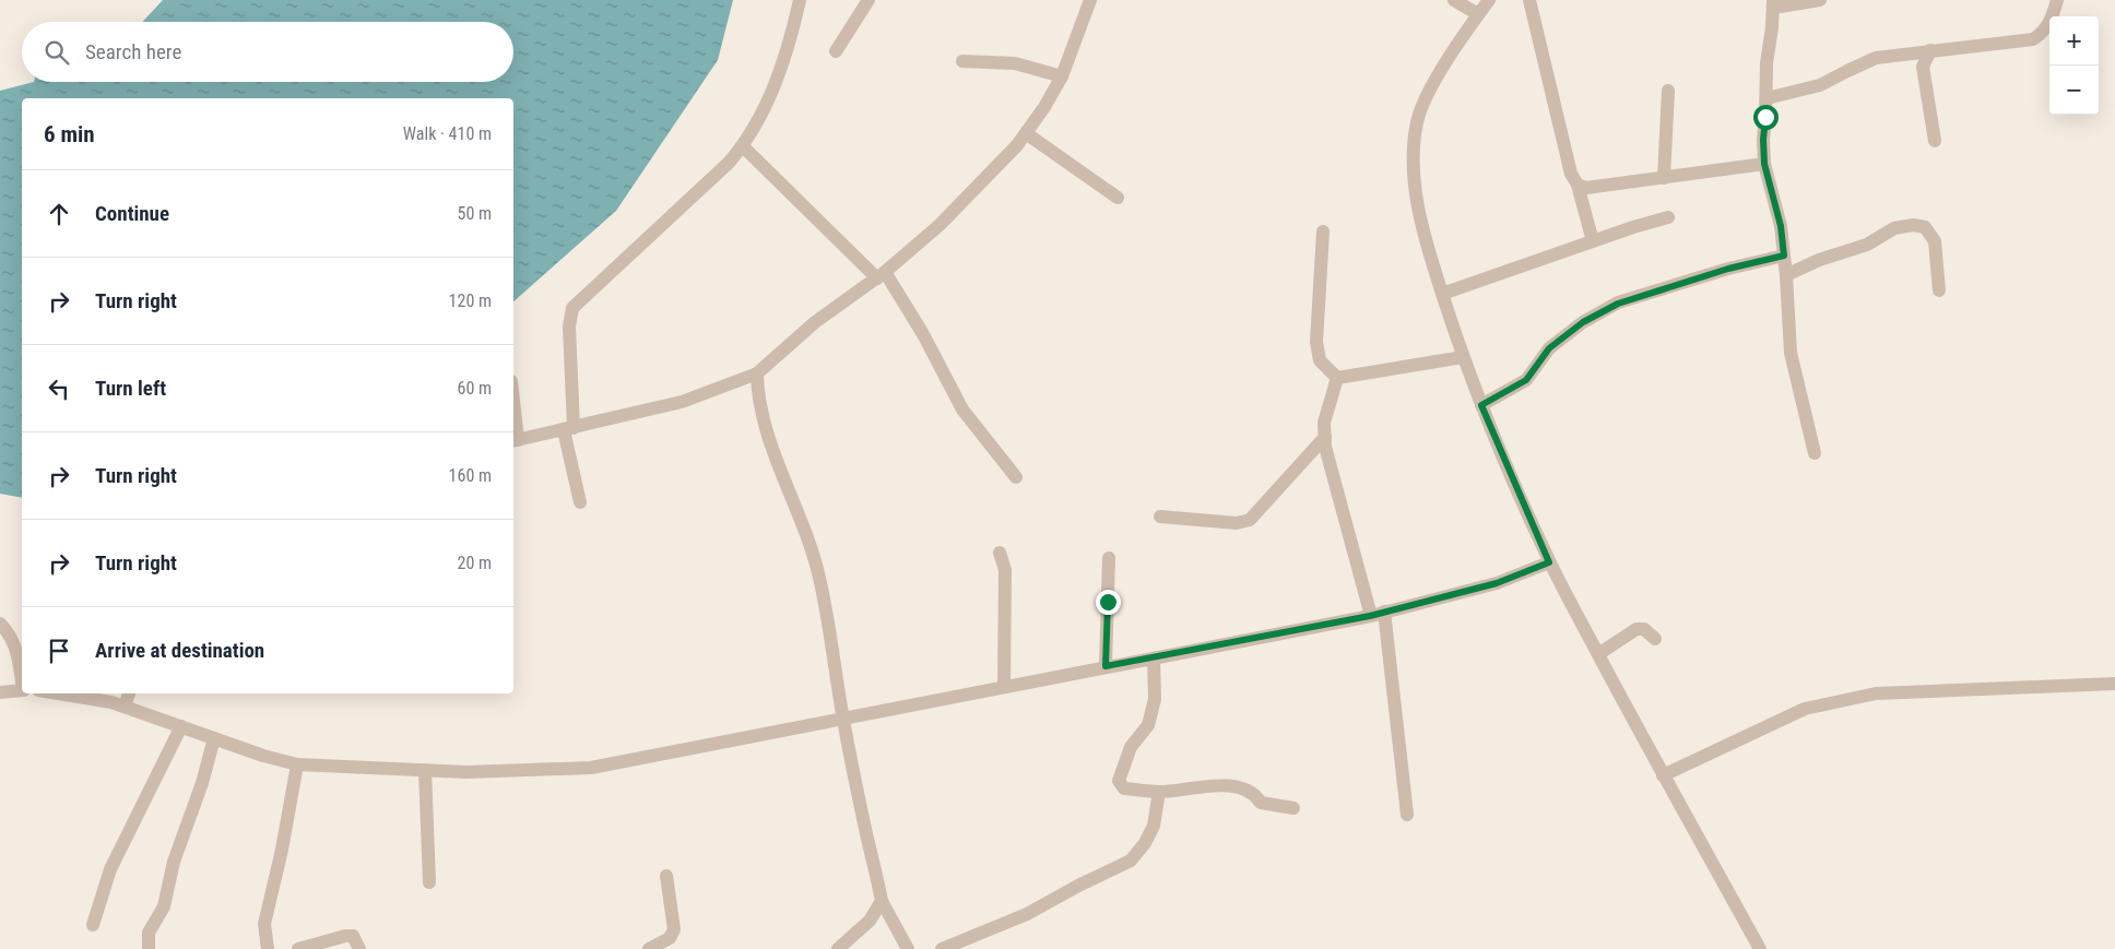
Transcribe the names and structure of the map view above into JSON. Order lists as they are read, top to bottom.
{
  "page": {
    "map_buttons": ["+", "−"],
    "search": "Search here",
    "heading": ["6 min", "Walk · 410 m"],
    "list": [
      ["Continue", "50 m"],
      ["Turn right", "120 m"],
      ["Turn left", "60 m"],
      ["Turn right", "160 m"],
      ["Turn right", "20 m"],
      "Arrive at destination"
    ]
  }
}
